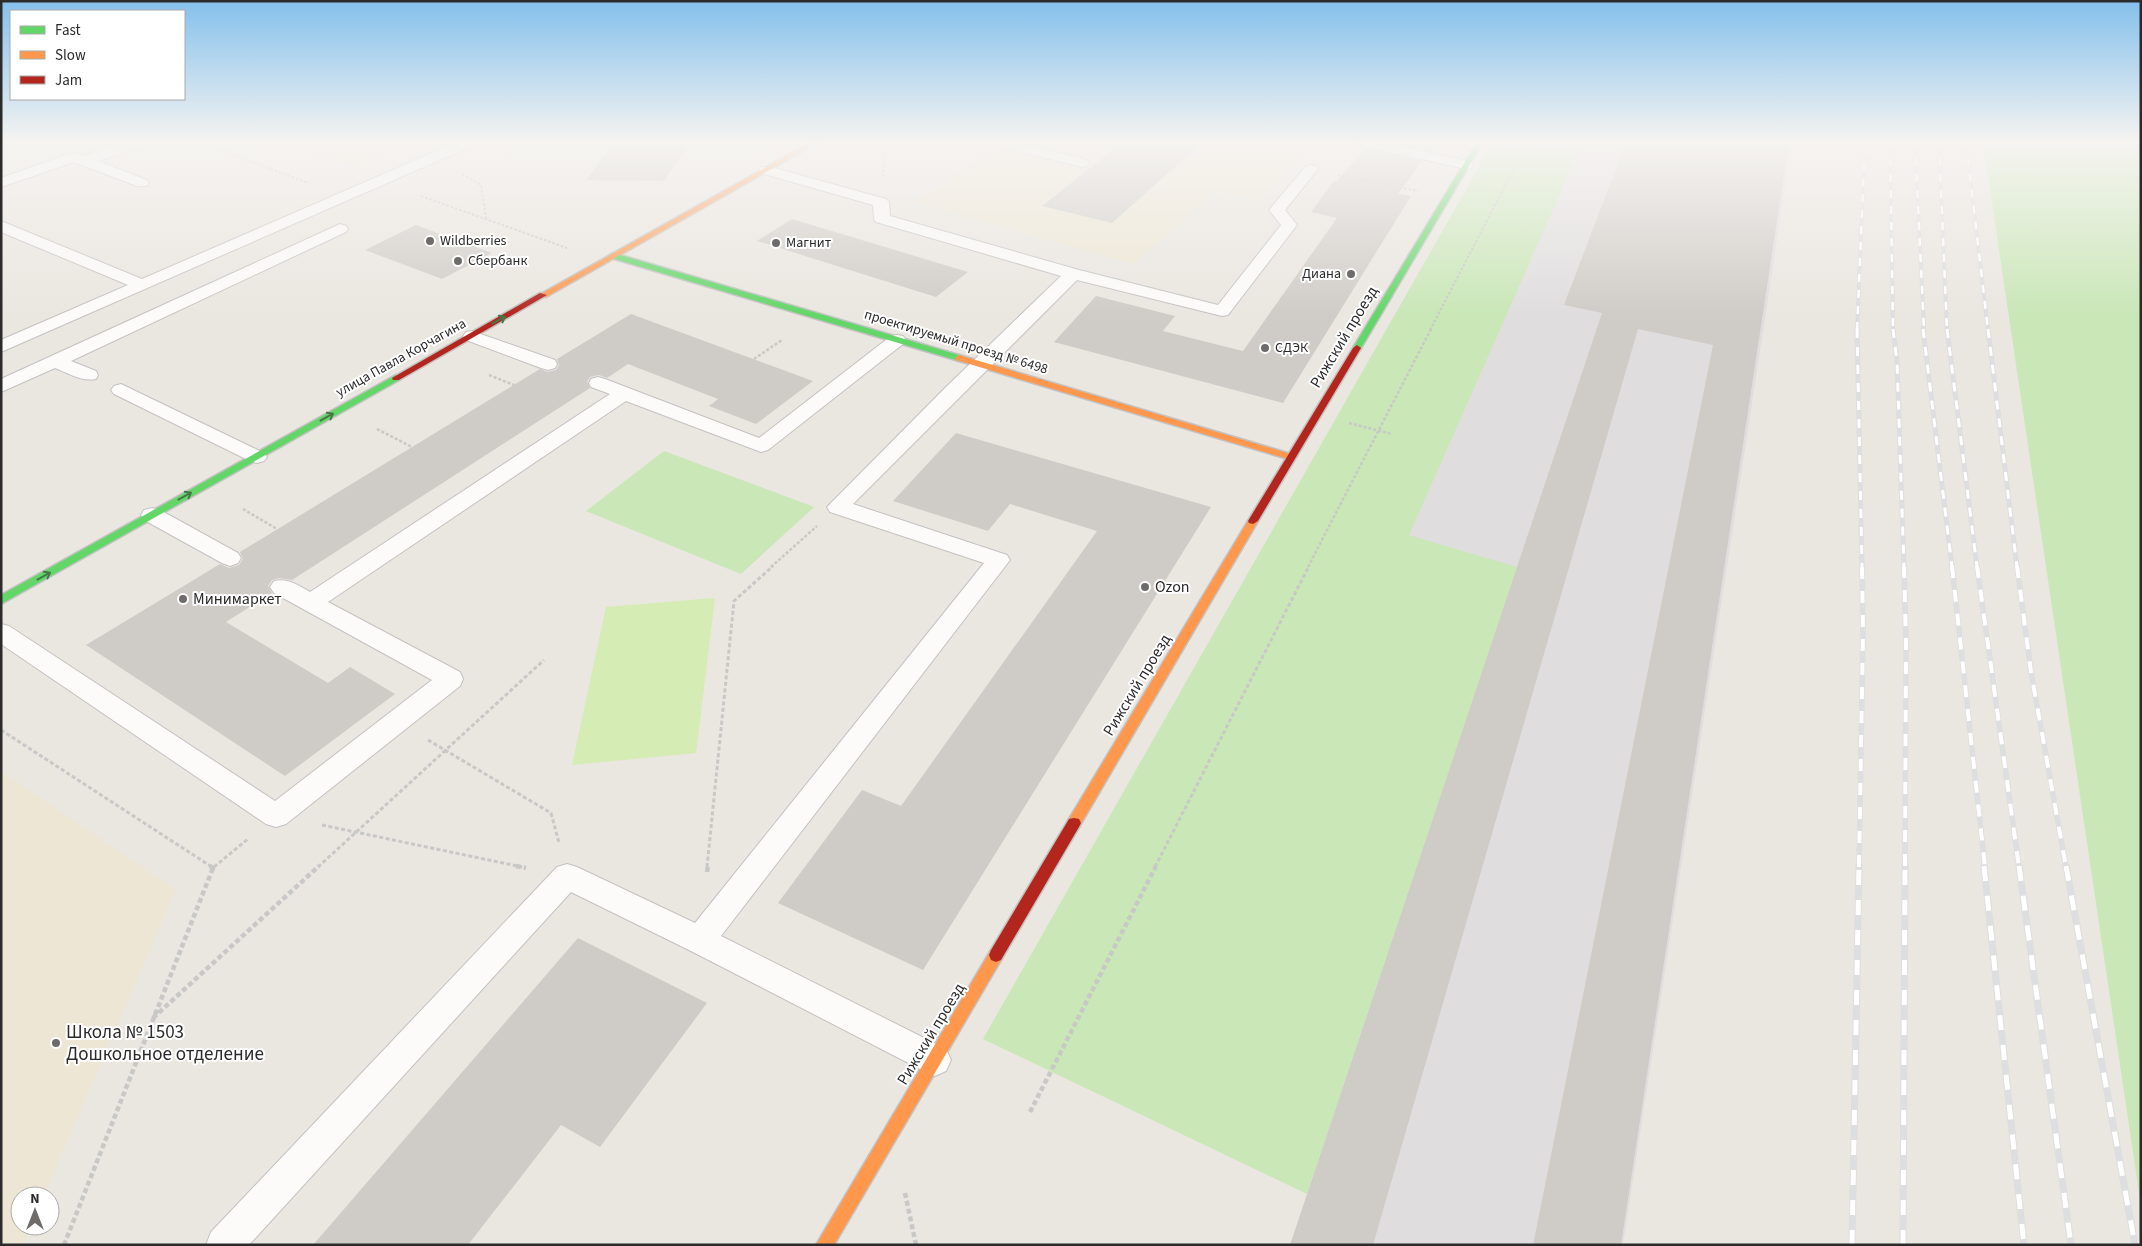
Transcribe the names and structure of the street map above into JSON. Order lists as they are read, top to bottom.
{
  "streets": {
    "street": ["Рижский проезд", "проектируемый проезд № 6498", "улица Павла Корчагина"]
  },
  "crossings": [
    ["Рижский проезд", "проектируемый проезд № 6498"],
    ["проектируемый проезд № 6498", "улица Павла Корчагина"]
  ],
  "one_way": ["улица Павла Корчагина"],
  "places": [
    "Wildberries",
    "Магнит",
    "Сбербанк",
    "Диана",
    "СДЭК",
    "Ozon",
    "Минимаркет",
    "Школа № 1503 Дошкольное отделение"
  ],
  "legend": ["Fast", "Slow", "Jam"],
  "north": "top"
}
